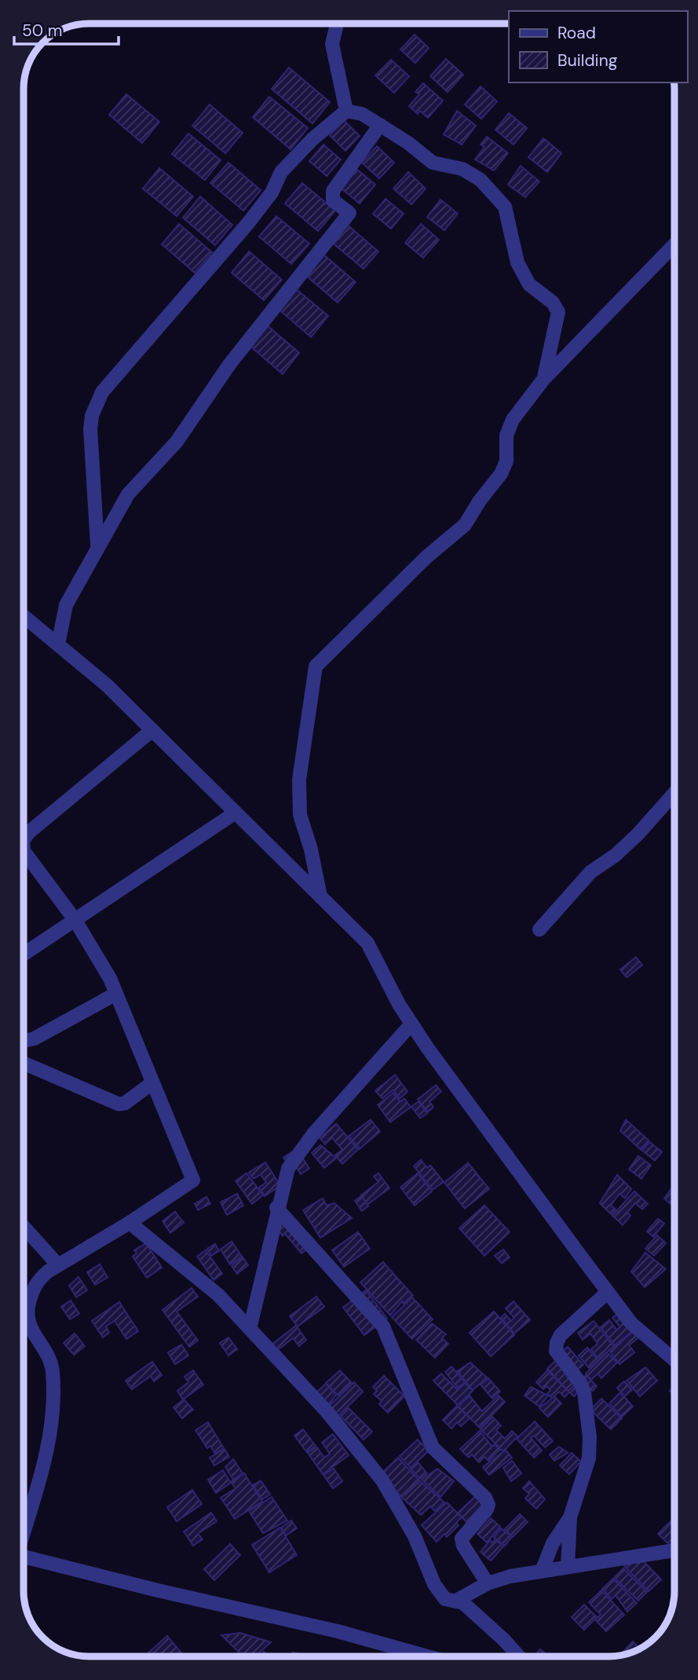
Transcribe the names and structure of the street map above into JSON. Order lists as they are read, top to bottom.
{
  "legend": ["Road", "Building"],
  "scale_bar": "50 m"
}
